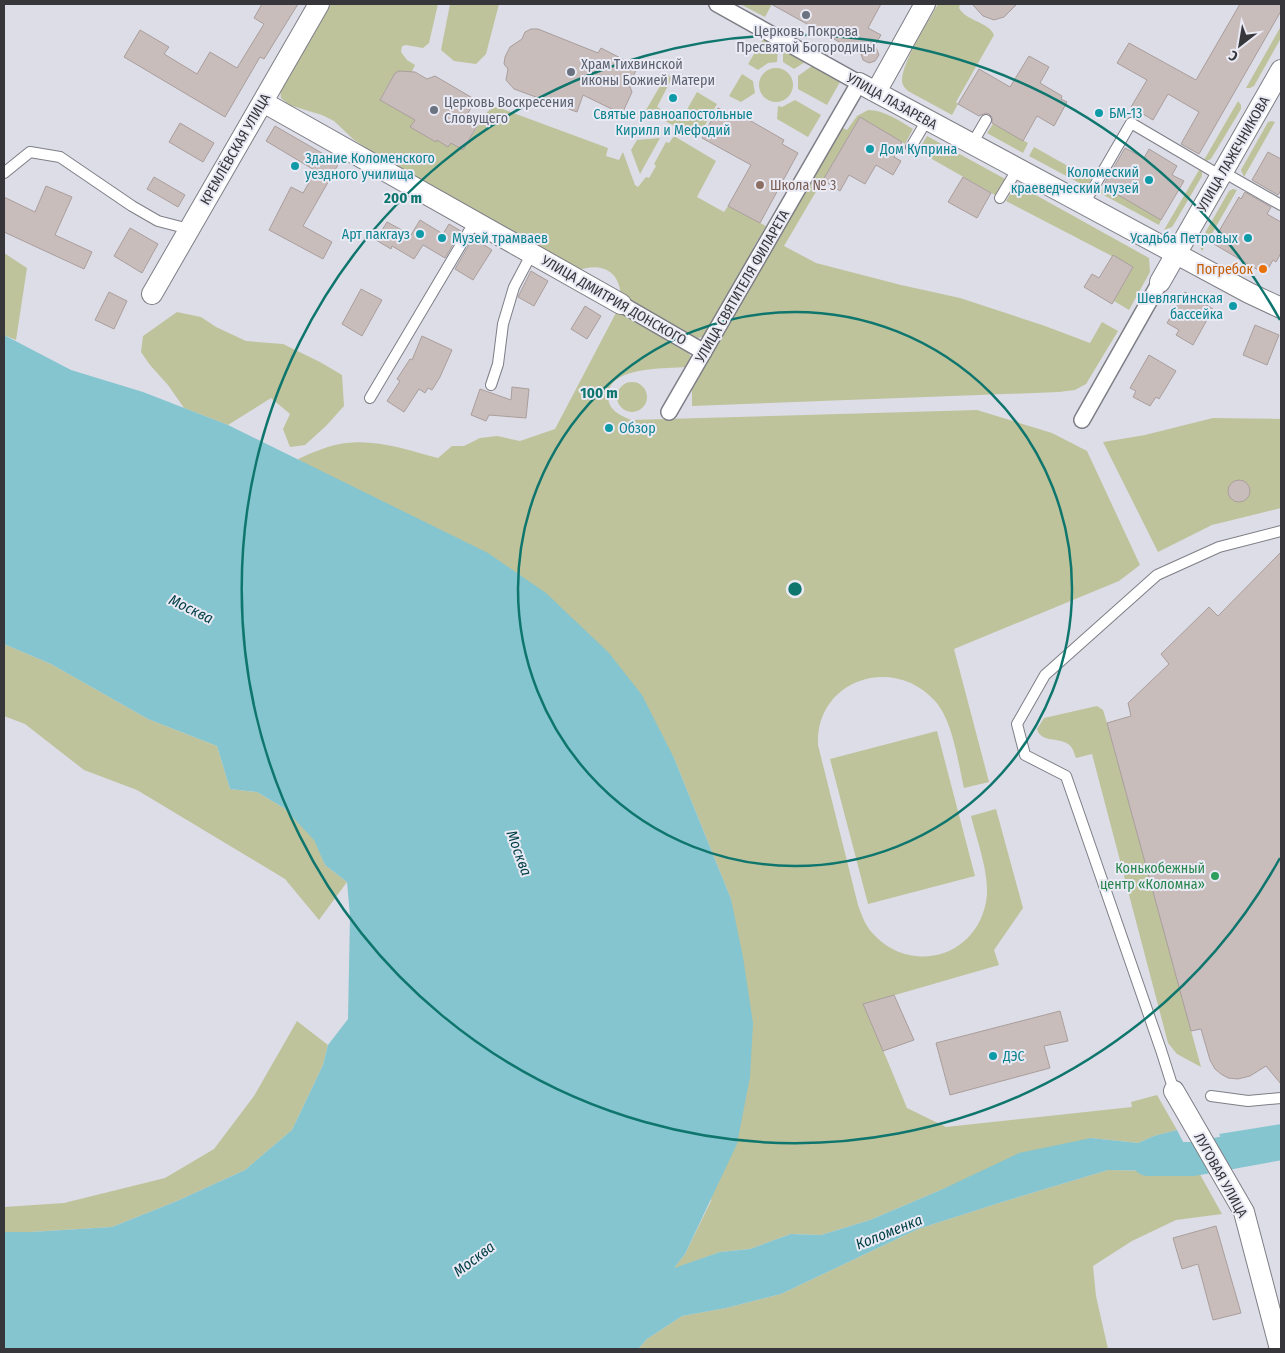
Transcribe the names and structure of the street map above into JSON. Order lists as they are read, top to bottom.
{
  "streets": {
    "street": [
      "УЛИЦА ЛАЗАРЕВА",
      "КРЕМЛЁВСКАЯ УЛИЦА",
      "УЛИЦА ЛАЖЕЧНИКОВА",
      "УЛИЦА СВЯТИТЕЛЯ ФИЛАРЕТА",
      "УЛИЦА ДМИТРИЯ ДОНСКОГО",
      "ЛУГОВАЯ УЛИЦА"
    ]
  },
  "crossings": [
    ["УЛИЦА ЛАЗАРЕВА", "УЛИЦА ЛАЖЕЧНИКОВА"],
    ["УЛИЦА ЛАЗАРЕВА", "УЛИЦА СВЯТИТЕЛЯ ФИЛАРЕТА"],
    ["КРЕМЛЁВСКАЯ УЛИЦА", "УЛИЦА ДМИТРИЯ ДОНСКОГО"],
    ["УЛИЦА СВЯТИТЕЛЯ ФИЛАРЕТА", "УЛИЦА ДМИТРИЯ ДОНСКОГО"]
  ],
  "water": ["Москва", "Коломенка"],
  "places": [
    "Церковь Покрова Пресвятой Богородицы",
    "Храм Тихвинской иконы Божией Матери",
    "Святые равноапостольные Кирилл и Мефодий",
    "Церковь Воскресения Словущего",
    "БМ-13",
    "Дом Куприна",
    "Здание Коломенского уездного училища",
    "Коломеский краеведческий музей",
    "Школа № 3",
    "Арт пакгауз",
    "Музей трамваев",
    "Усадьба Петровых",
    "Погребок",
    "Шевлягинская бассейка",
    "Обзор",
    "Конькобежный центр «Коломна»",
    "ДЭС"
  ],
  "north": "bottom left",
  "rings": ["200 m", "100 m"]
}
